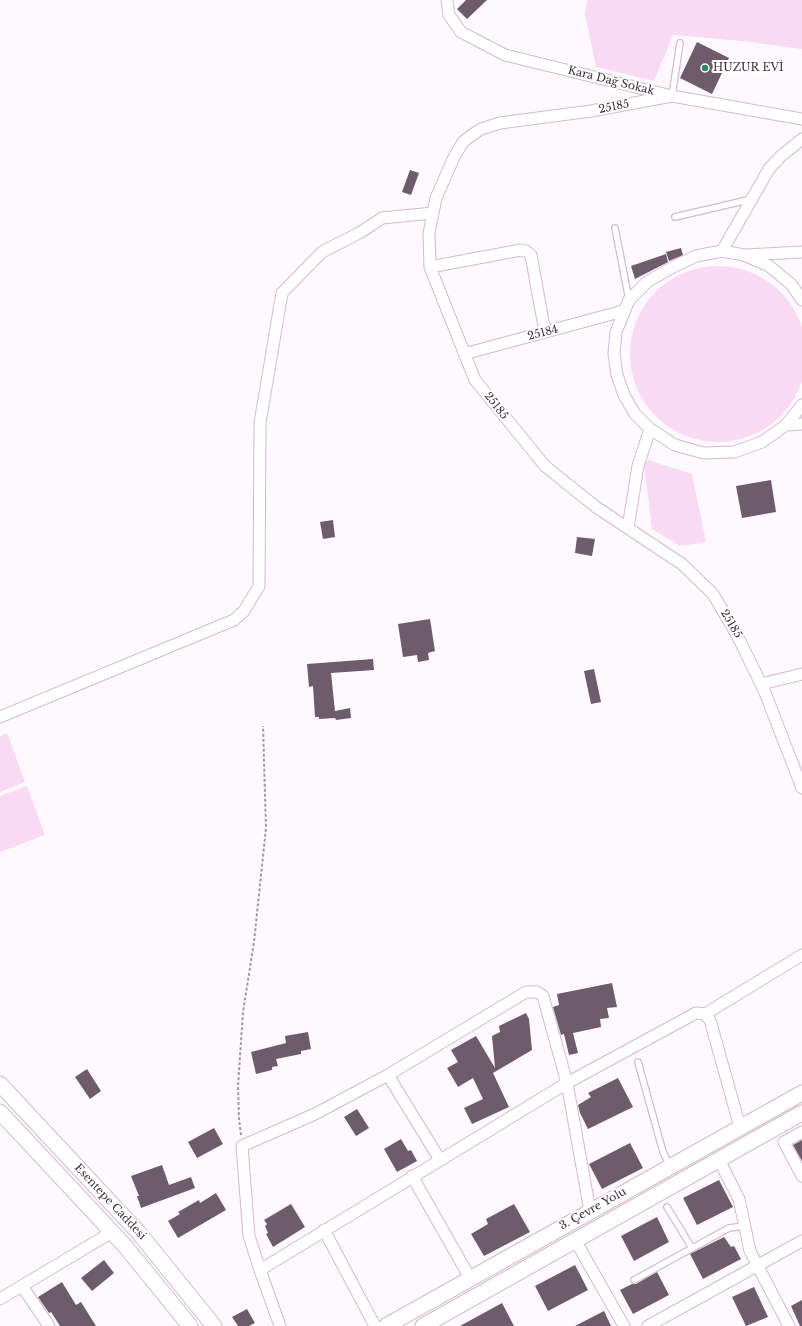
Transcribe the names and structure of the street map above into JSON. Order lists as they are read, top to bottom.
{
  "streets": {
    "main road": ["Esentepe Caddesi", "3. Çevre Yolu"],
    "street": ["Kara Dağ Sokak", "25185", "25184"]
  },
  "crossings": [
    ["Kara Dağ Sokak", "25185"],
    ["25185", "25184"]
  ],
  "places": ["HUZUR EVİ"]
}
